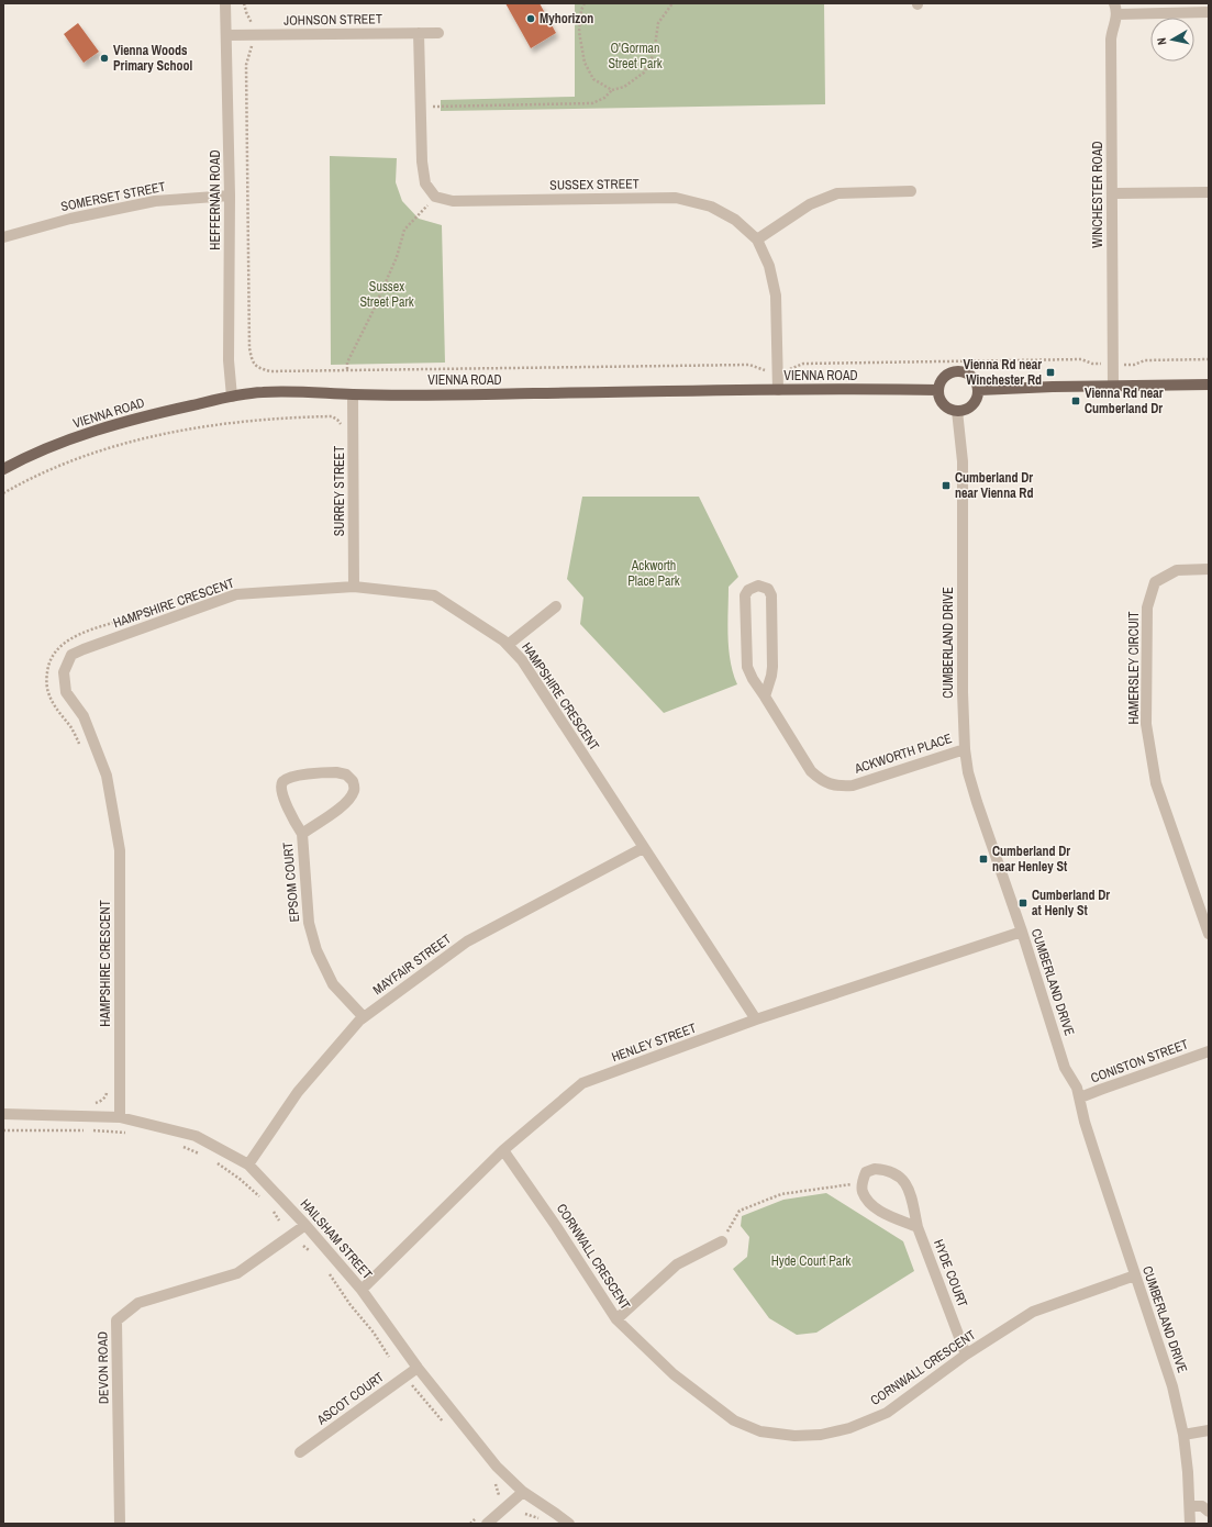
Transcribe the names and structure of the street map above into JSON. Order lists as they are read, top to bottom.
{
  "streets": {
    "main road": ["VIENNA ROAD"],
    "street": [
      "JOHNSON STREET",
      "SUSSEX STREET",
      "WINCHESTER ROAD",
      "SOMERSET STREET",
      "HEFFERNAN ROAD",
      "SURREY STREET",
      "HAMPSHIRE CRESCENT",
      "CUMBERLAND DRIVE",
      "HAMERSLEY CIRCUIT",
      "ACKWORTH PLACE",
      "EPSOM COURT",
      "MAYFAIR STREET",
      "HENLEY STREET",
      "CONISTON STREET",
      "HAILSHAM STREET",
      "CORNWALL CRESCENT",
      "HYDE COURT",
      "DEVON ROAD",
      "ASCOT COURT"
    ]
  },
  "crossings": [
    ["JOHNSON STREET", "HEFFERNAN ROAD"],
    ["SUSSEX STREET", "VIENNA ROAD"],
    ["SOMERSET STREET", "HEFFERNAN ROAD"],
    ["HEFFERNAN ROAD", "VIENNA ROAD"],
    ["VIENNA ROAD", "SURREY STREET"],
    ["VIENNA ROAD", "CUMBERLAND DRIVE"],
    ["SURREY STREET", "HAMPSHIRE CRESCENT"],
    ["HAMPSHIRE CRESCENT", "MAYFAIR STREET"],
    ["HAMPSHIRE CRESCENT", "HENLEY STREET"],
    ["HAMPSHIRE CRESCENT", "HAILSHAM STREET"],
    ["CUMBERLAND DRIVE", "ACKWORTH PLACE"],
    ["CUMBERLAND DRIVE", "HENLEY STREET"],
    ["CUMBERLAND DRIVE", "CONISTON STREET"],
    ["CUMBERLAND DRIVE", "CORNWALL CRESCENT"],
    ["EPSOM COURT", "MAYFAIR STREET"],
    ["MAYFAIR STREET", "HAILSHAM STREET"],
    ["HENLEY STREET", "HAILSHAM STREET"],
    ["HENLEY STREET", "CORNWALL CRESCENT"],
    ["HAILSHAM STREET", "DEVON ROAD"],
    ["HAILSHAM STREET", "ASCOT COURT"],
    ["CORNWALL CRESCENT", "HYDE COURT"]
  ],
  "parks": [
    "O'Gorman Street Park",
    "Sussex Street Park",
    "Ackworth Place Park",
    "Hyde Court Park"
  ],
  "places": {
    "other": ["Myhorizon", "Vienna Woods Primary School"],
    "transit": [
      "Vienna Rd near Winchester Rd",
      "Vienna Rd near Cumberland Dr",
      "Cumberland Dr near Vienna Rd",
      "Cumberland Dr near Henley St",
      "Cumberland Dr at Henly St"
    ]
  },
  "north": "left"
}
